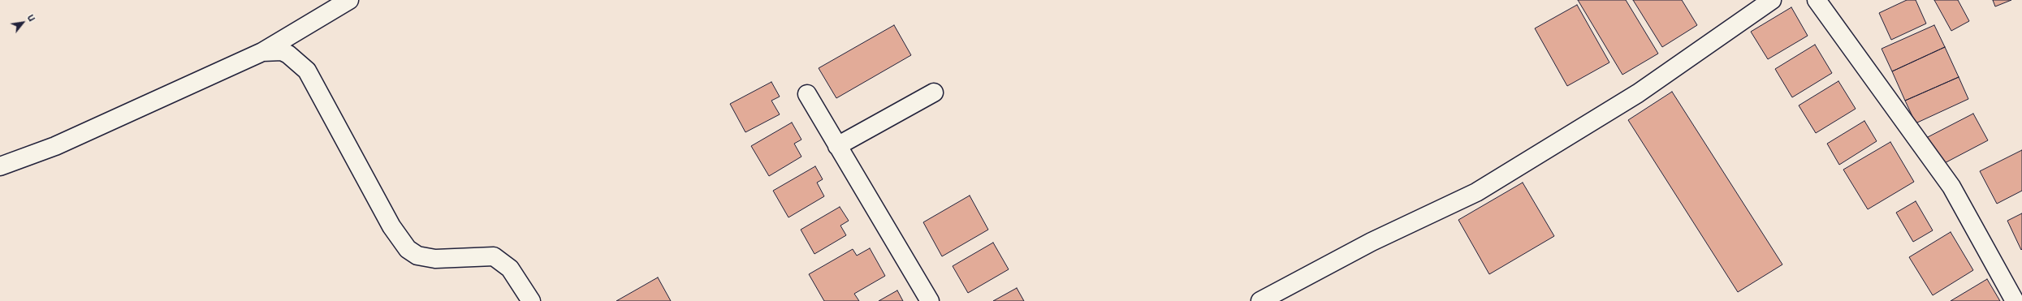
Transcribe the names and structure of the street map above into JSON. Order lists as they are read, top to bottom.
{
  "north": "top right"
}
